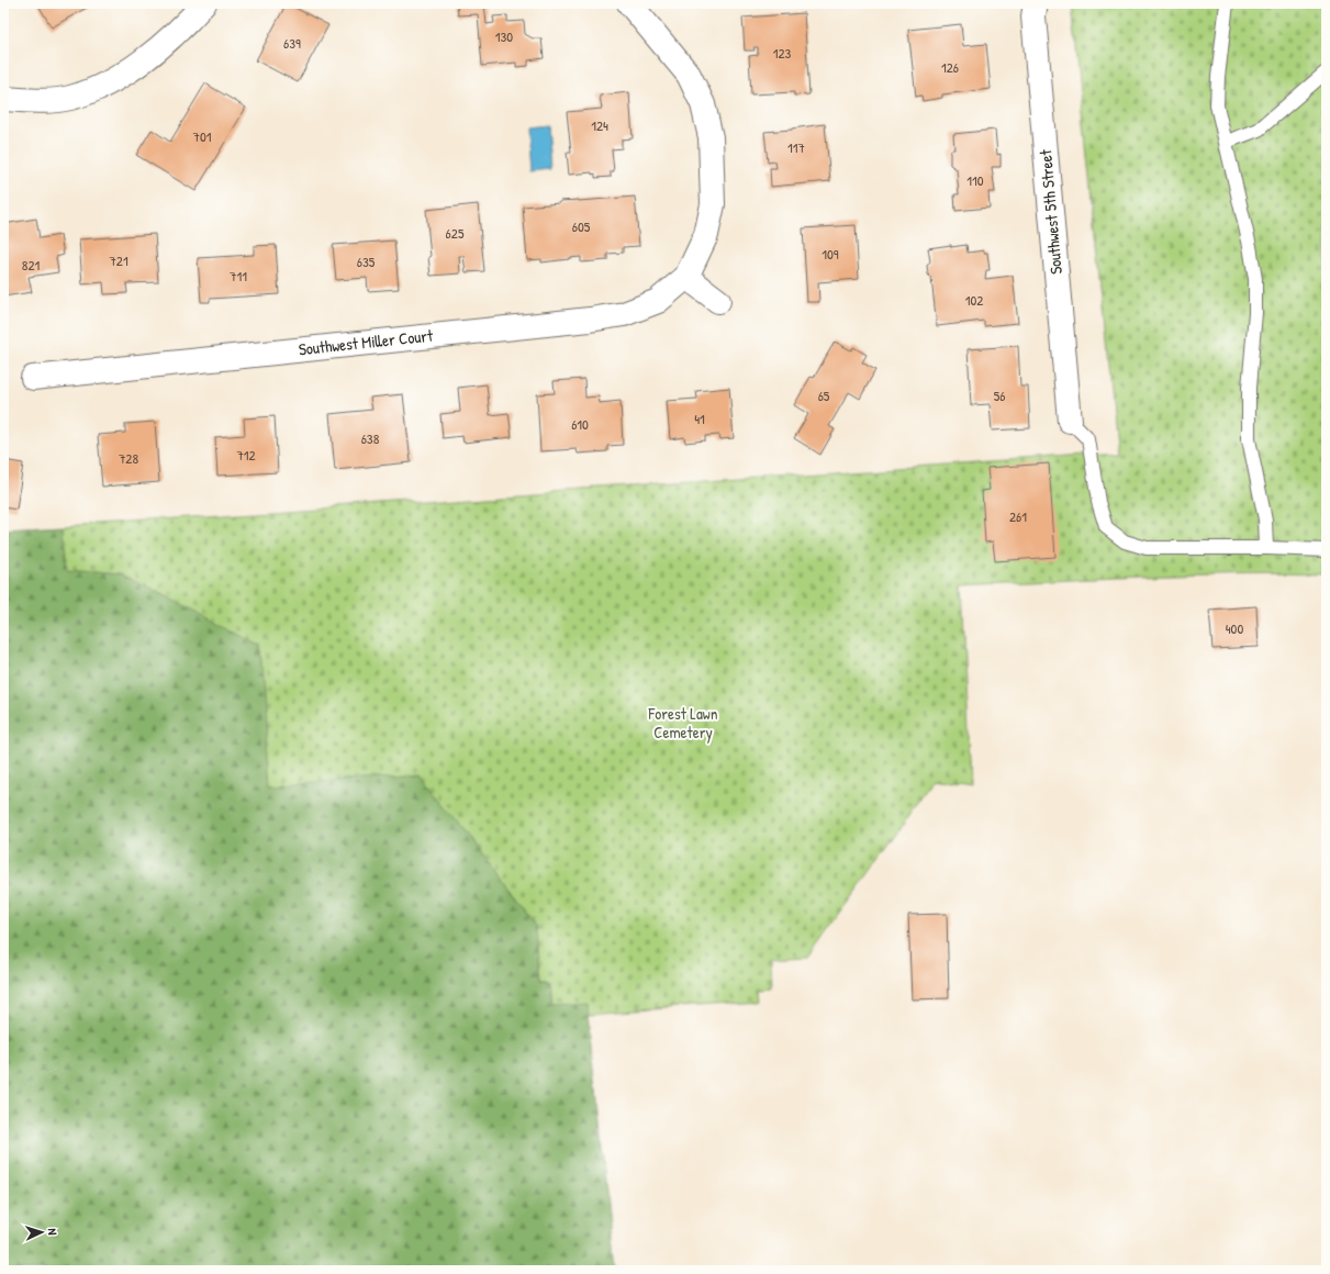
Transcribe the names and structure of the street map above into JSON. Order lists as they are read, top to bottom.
{
  "streets": {
    "street": ["Southwest 5th Street", "Southwest Miller Court"]
  },
  "parks": ["Forest Lawn Cemetery"],
  "house_numbers": [
    "130",
    "639",
    "123",
    "126",
    "124",
    "701",
    "117",
    "110",
    "605",
    "625",
    "109",
    "721",
    "635",
    "821",
    "711",
    "102",
    "65",
    "56",
    "41",
    "610",
    "638",
    "712",
    "728",
    "261",
    "400"
  ],
  "north": "right"
}
